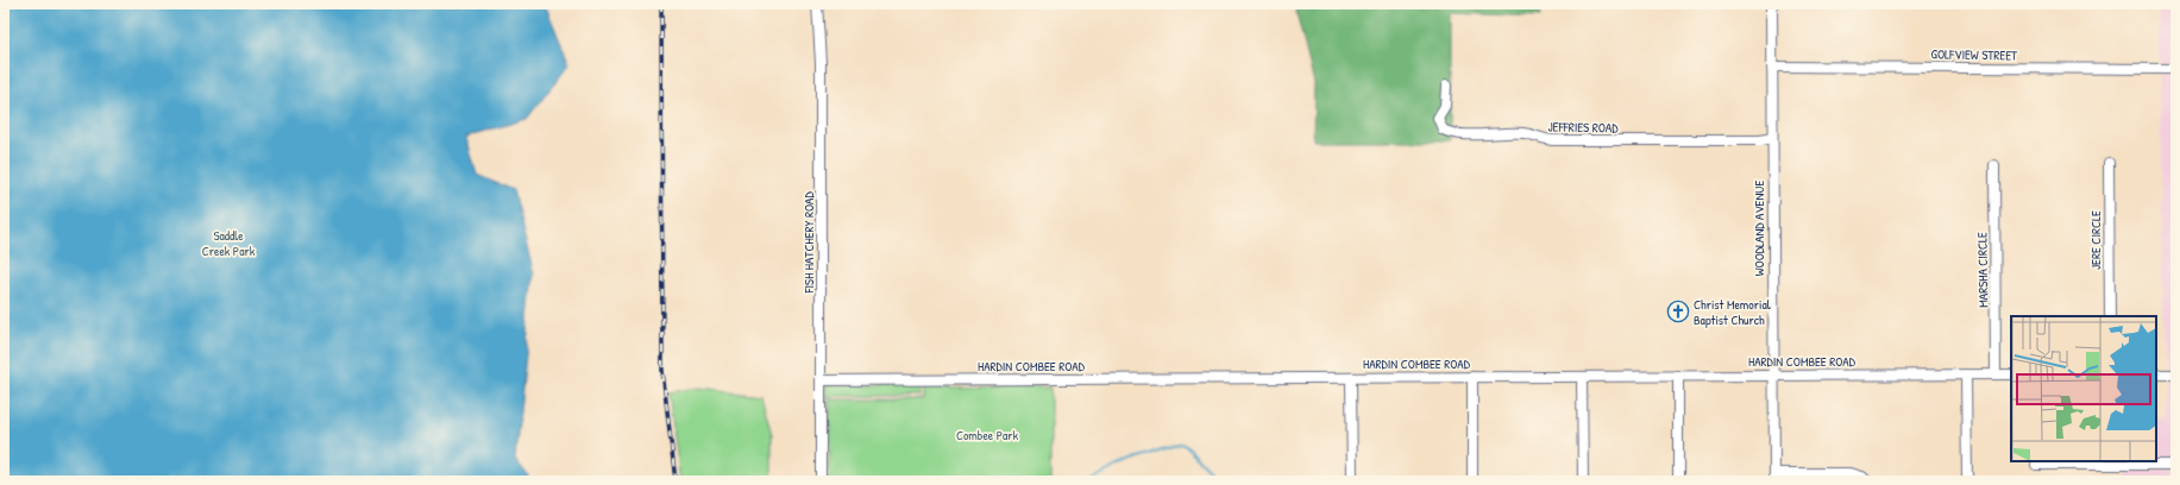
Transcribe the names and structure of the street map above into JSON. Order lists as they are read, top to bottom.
{
  "streets": {
    "street": [
      "GOLFVIEW STREET",
      "JEFFRIES ROAD",
      "WOODLAND AVENUE",
      "JERE CIRCLE",
      "FISH HATCHERY ROAD",
      "MARSHA CIRCLE",
      "HARDIN COMBEE ROAD"
    ]
  },
  "crossings": [
    ["GOLFVIEW STREET", "WOODLAND AVENUE"],
    ["JEFFRIES ROAD", "WOODLAND AVENUE"],
    ["WOODLAND AVENUE", "HARDIN COMBEE ROAD"],
    ["FISH HATCHERY ROAD", "HARDIN COMBEE ROAD"],
    ["MARSHA CIRCLE", "HARDIN COMBEE ROAD"]
  ],
  "parks": ["Saddle Creek Park", "Combee Park"],
  "places": {
    "church": ["Christ Memorial Baptist Church"]
  }
}
